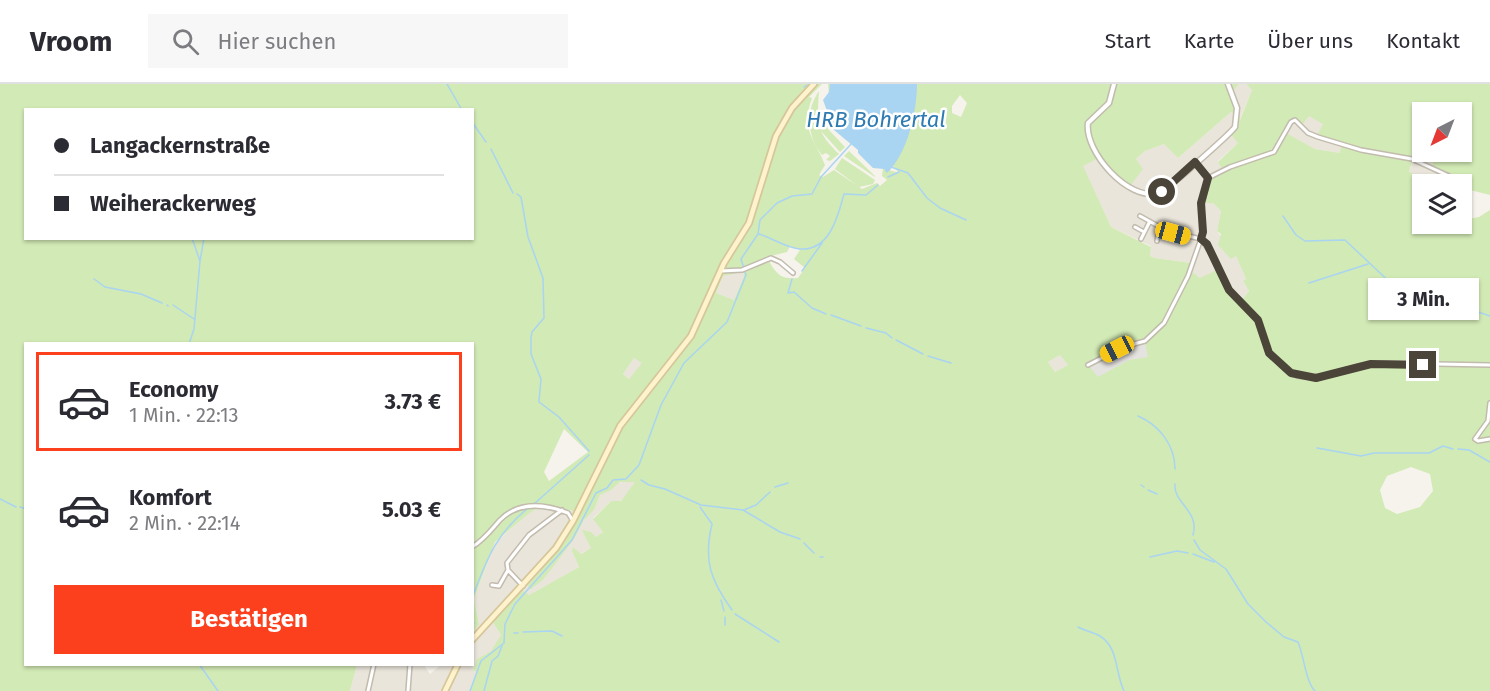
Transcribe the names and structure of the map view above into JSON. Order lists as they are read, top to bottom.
{
  "water": ["HRB Bohrertal"],
  "north": "bottom left",
  "page": {
    "header": "Vroom",
    "search": "Hier suchen",
    "nav": [
      "Start",
      "Karte",
      "Über uns",
      "Kontakt"
    ],
    "banner": ["Langackernstraße", "Weiherackerweg"],
    "bubble": "3 Min.",
    "list": [
      {
        "name": "Economy",
        "note": "1 Min. · 22:13",
        "value": "3.73 €"
      },
      {
        "name": "Komfort",
        "note": "2 Min. · 22:14",
        "value": "5.03 €"
      }
    ],
    "buttons": "Bestätigen"
  }
}
